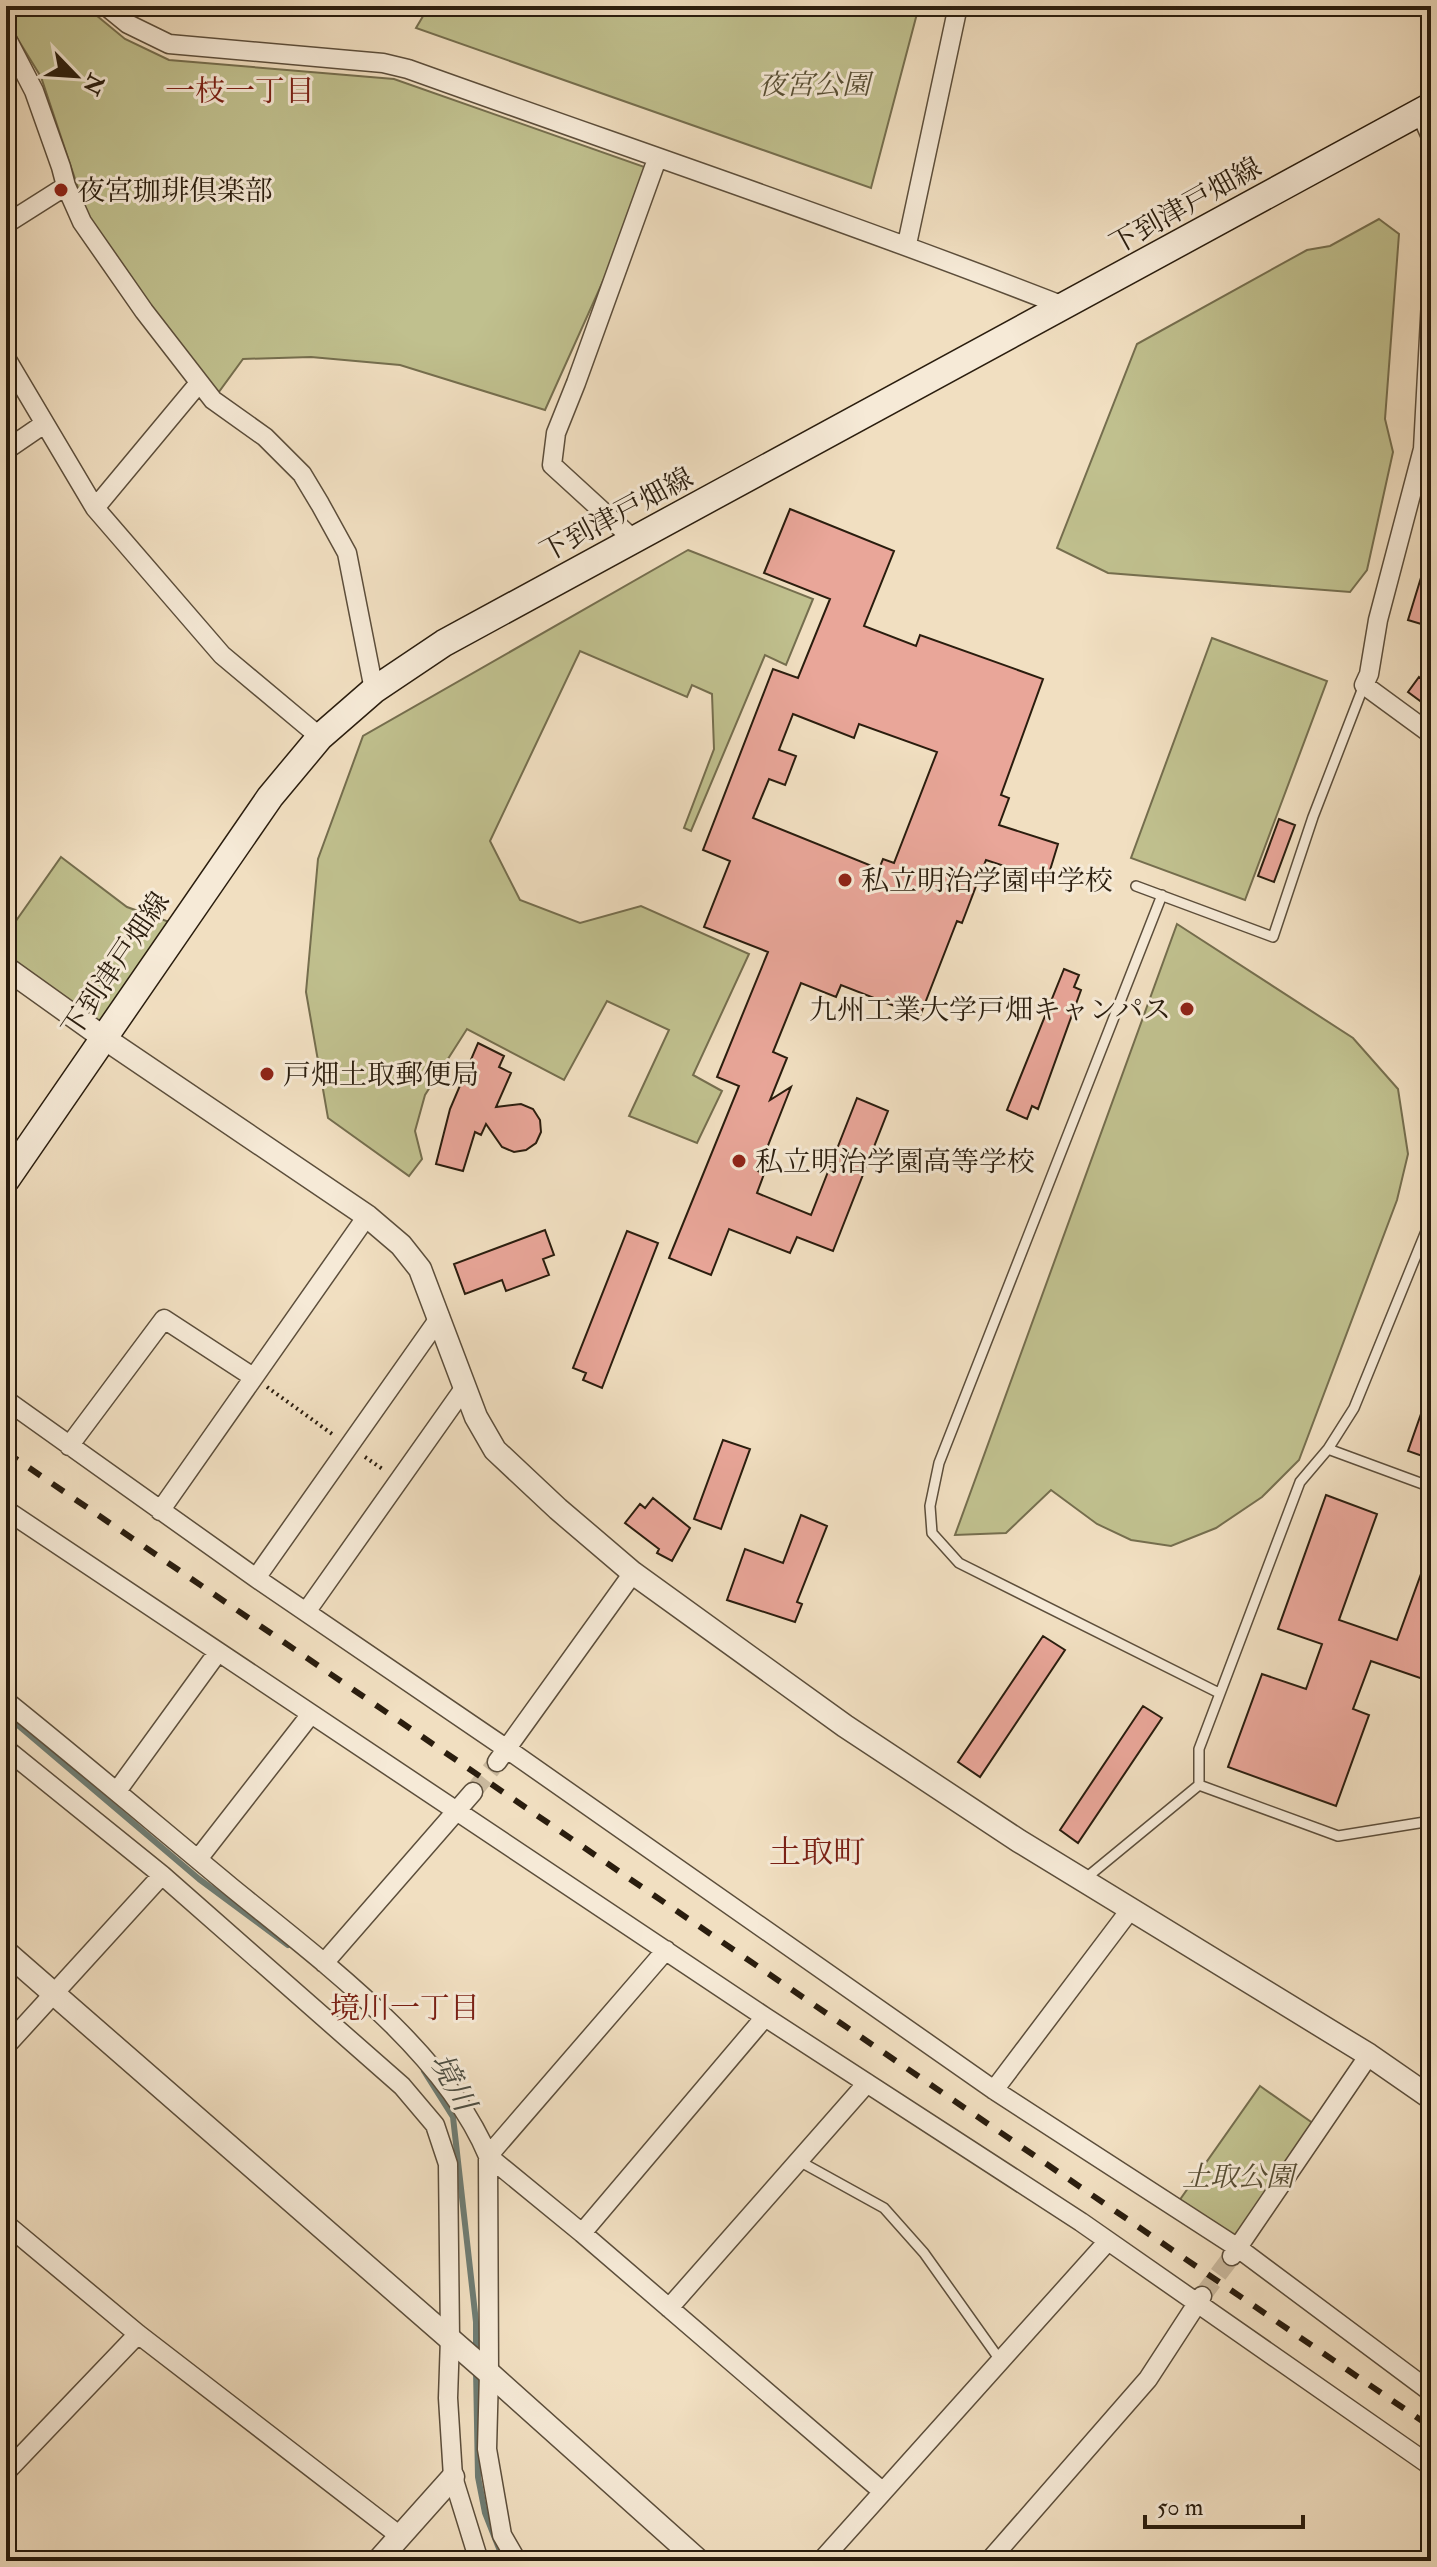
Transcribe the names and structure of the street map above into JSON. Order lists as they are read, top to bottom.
{
  "streets": {
    "main road": ["下到津戸畑線"]
  },
  "districts": ["一枝一丁目", "土取町", "境川一丁目"],
  "water": ["境川"],
  "parks": ["夜宮公園", "土取公園"],
  "places": [
    "夜宮珈琲倶楽部",
    "私立明治学園中学校",
    "九州工業大学戸畑キャンパス",
    "戸畑土取郵便局",
    "私立明治学園高等学校"
  ],
  "scale_bar": "50 m",
  "north": "bottom right"
}
